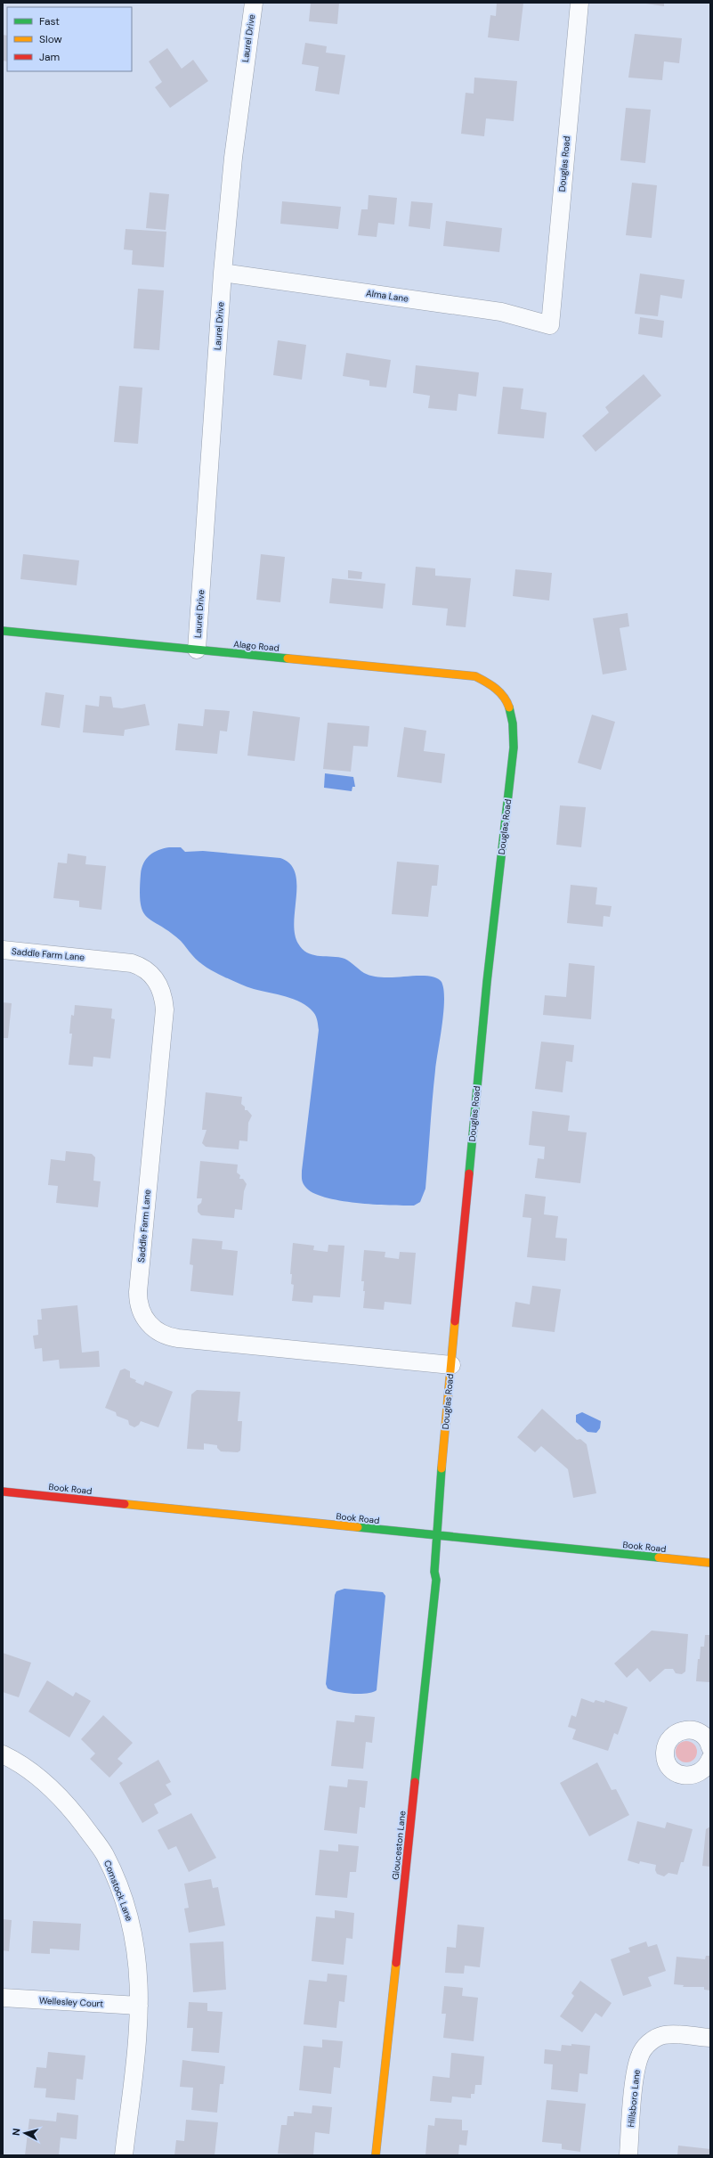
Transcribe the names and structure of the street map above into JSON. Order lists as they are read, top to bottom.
{
  "streets": {
    "street": [
      "Laurel Drive",
      "Douglas Road",
      "Alma Lane",
      "Alago Road",
      "Saddle Farm Lane",
      "Book Road",
      "Glouceston Lane",
      "Comstock Lane",
      "Wellesley Court",
      "Hillsboro Lane"
    ]
  },
  "crossings": [
    ["Laurel Drive", "Alma Lane"],
    ["Laurel Drive", "Alago Road"],
    ["Douglas Road", "Alma Lane"],
    ["Douglas Road", "Alago Road"],
    ["Douglas Road", "Saddle Farm Lane"],
    ["Douglas Road", "Book Road"],
    ["Douglas Road", "Glouceston Lane"],
    ["Book Road", "Glouceston Lane"],
    ["Comstock Lane", "Wellesley Court"]
  ],
  "legend": ["Fast", "Slow", "Jam"],
  "north": "left"
}
